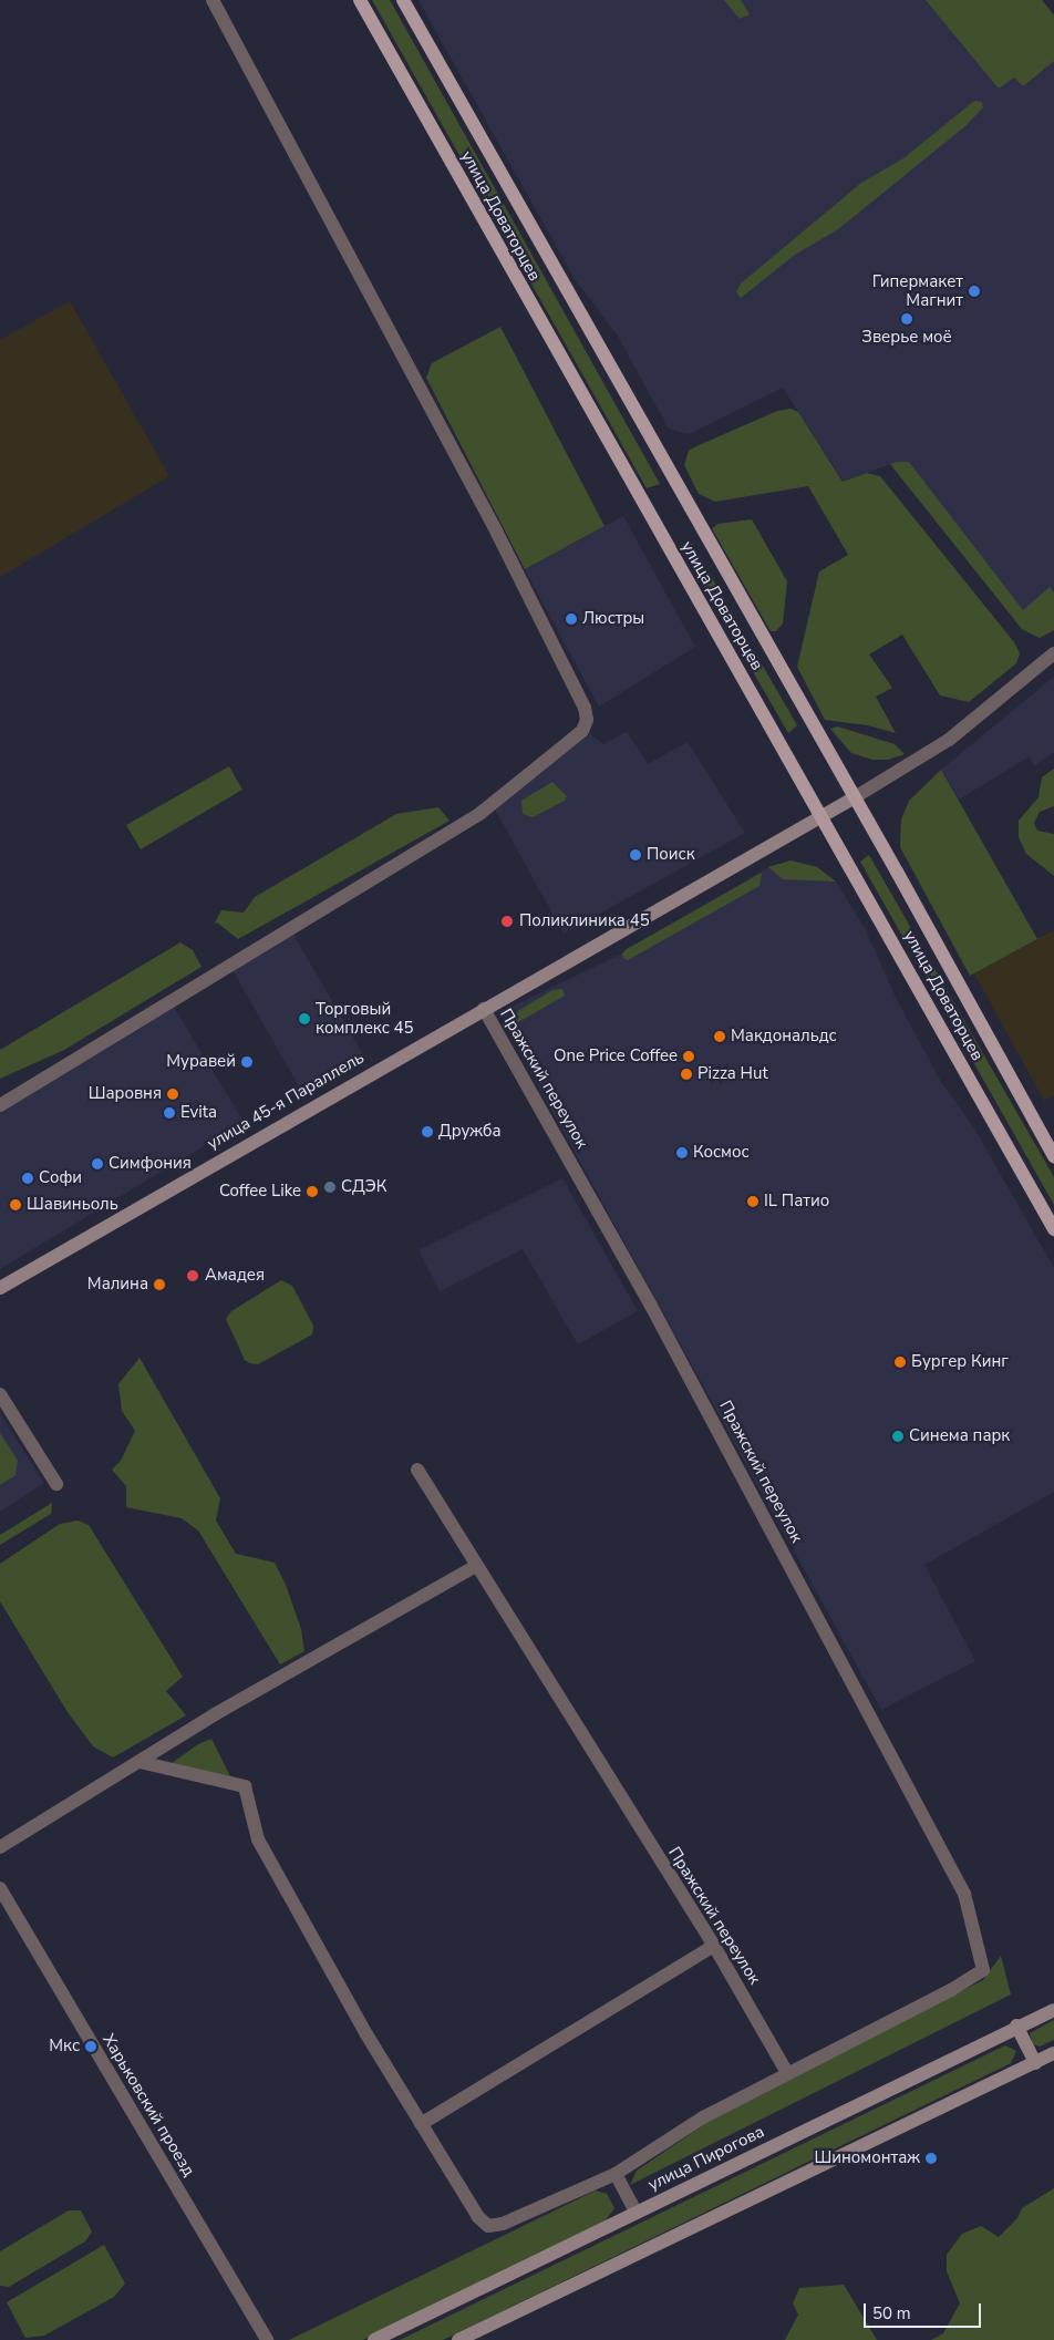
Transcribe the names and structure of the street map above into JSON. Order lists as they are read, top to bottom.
{
  "streets": {
    "main road": ["улица Доваторцев", "улица 45-я Параллель", "улица Пирогова"],
    "street": ["Пражский переулок", "Харьковский проезд"]
  },
  "crossings": [
    ["улица Доваторцев", "улица 45-я Параллель"],
    ["Пражский переулок", "улица 45-я Параллель"]
  ],
  "places": [
    "Гипермакет Магнит",
    "Зверье моё",
    "Люстры",
    "Поиск",
    "Поликлиника 45",
    "Торговый комплекс 45",
    "Макдональдс",
    "One Price Coffee",
    "Муравей",
    "Pizza Hut",
    "Шаровня",
    "Evita",
    "Дружба",
    "Космос",
    "Симфония",
    "Софи",
    "СДЭК",
    "Coffee Like",
    "IL Патио",
    "Шавиньоль",
    "Амадея",
    "Малина",
    "Бургер Кинг",
    "Синема парк",
    "Мкс",
    "Шиномонтаж"
  ],
  "scale_bar": "50 m"
}
